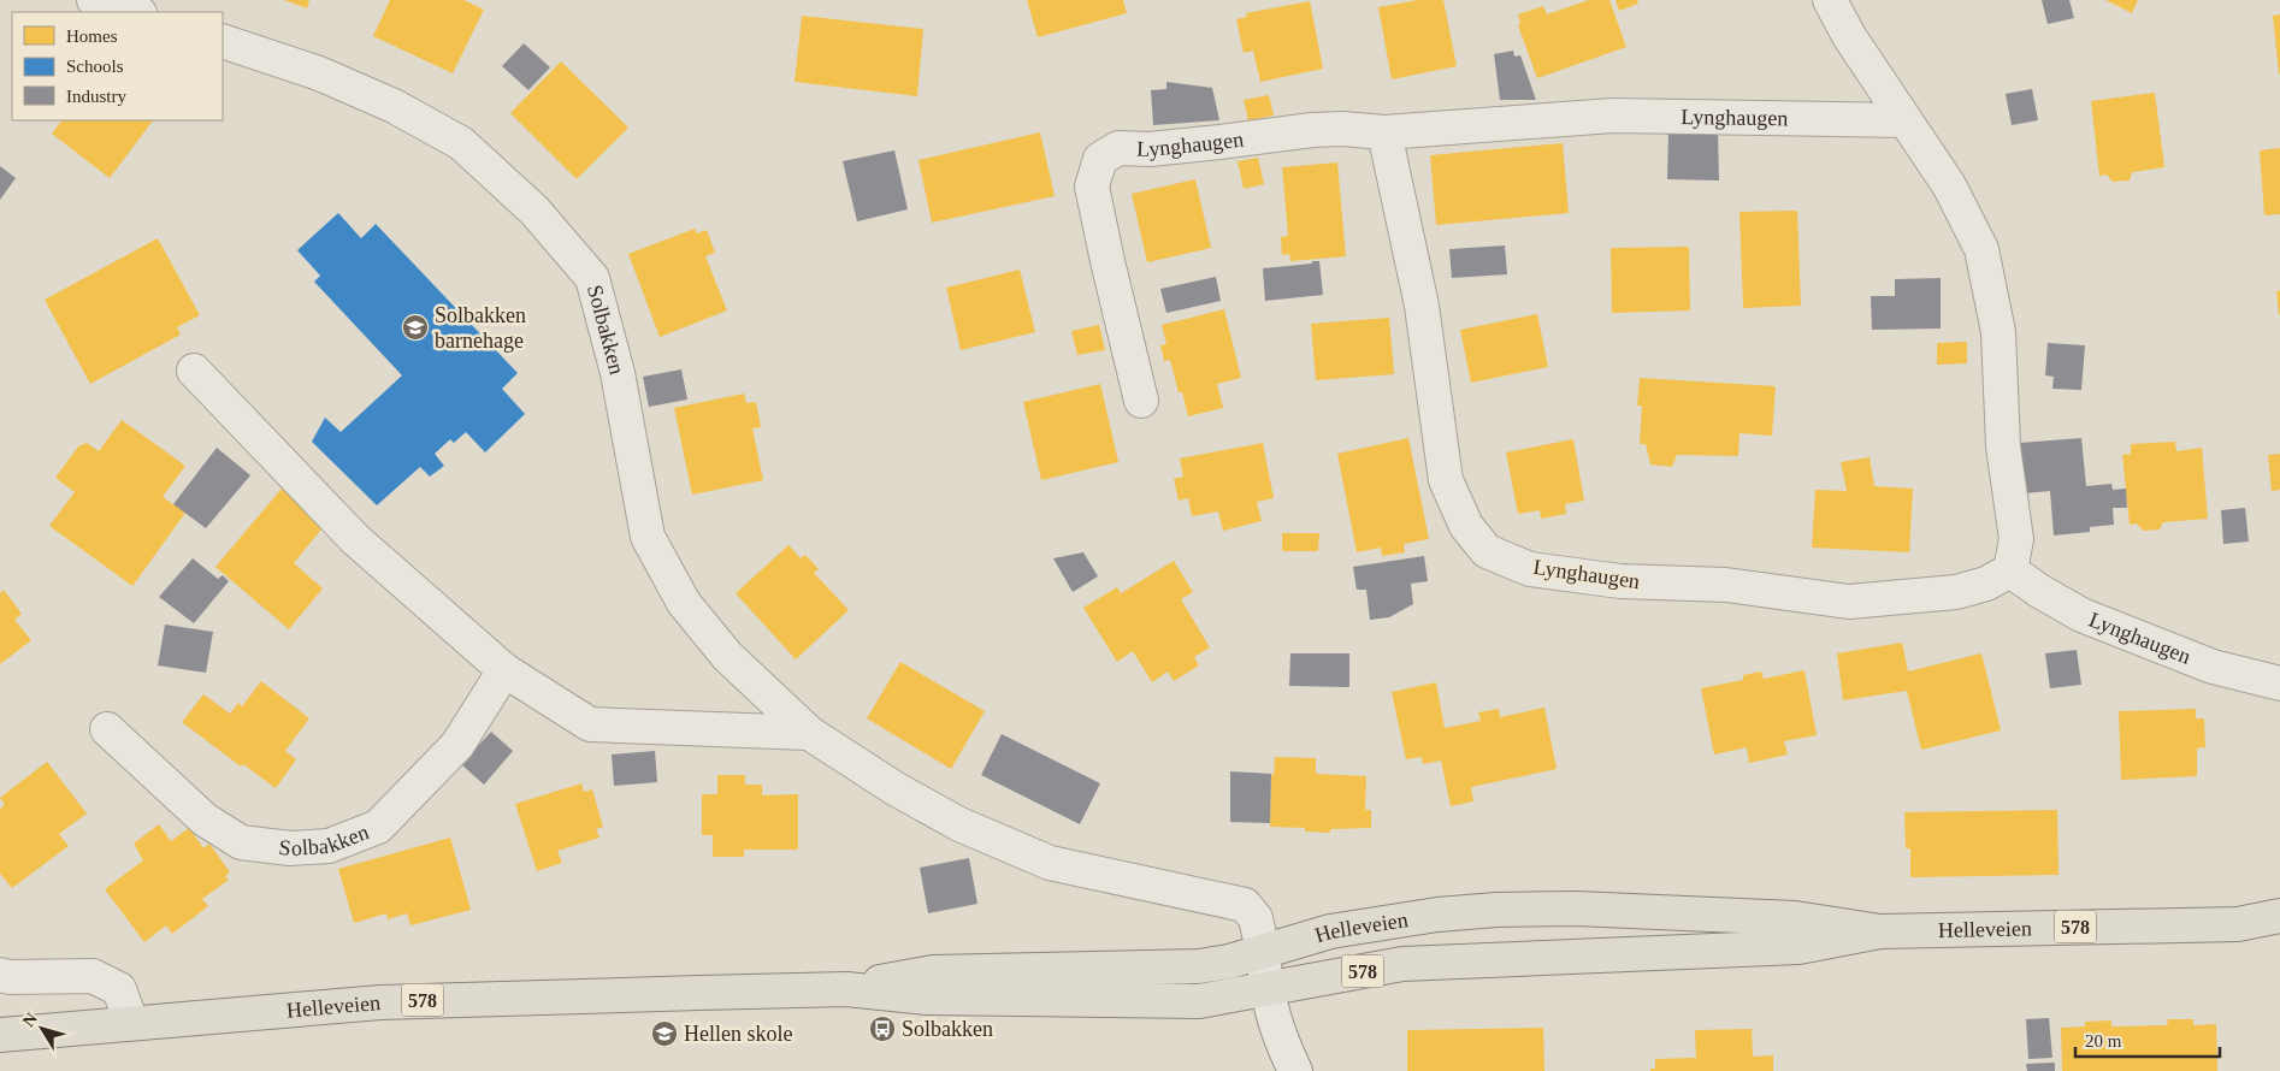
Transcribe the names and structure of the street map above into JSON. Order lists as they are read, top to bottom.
{
  "streets": {
    "main road": ["578", "Helleveien"],
    "street": ["Lynghaugen", "Solbakken"]
  },
  "crossings": [
    ["Solbakken", "Helleveien"]
  ],
  "places": {
    "school or university": ["Solbakken barnehage", "Hellen skole"],
    "bus stop": ["Solbakken"]
  },
  "legend": ["Homes", "Schools", "Industry"],
  "scale_bar": "20 m",
  "north": "top left"
}
